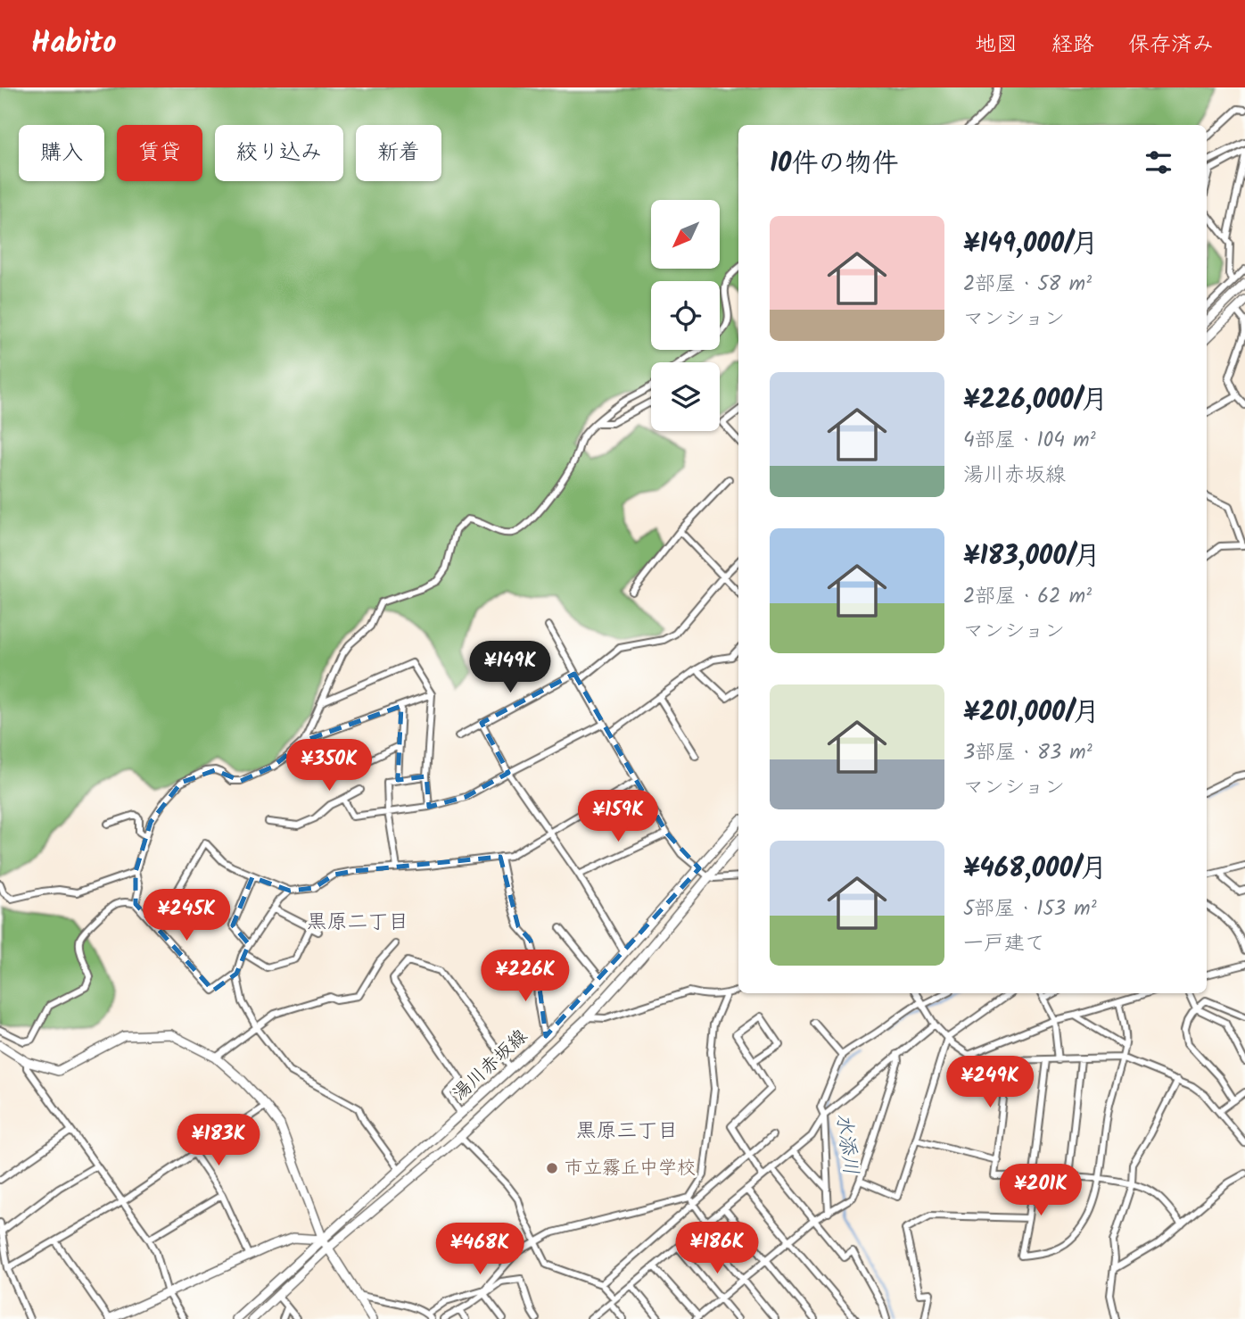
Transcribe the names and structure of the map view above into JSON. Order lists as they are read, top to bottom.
{
  "streets": {
    "main road": ["湯川赤坂線"]
  },
  "districts": ["黒原二丁目", "黒原三丁目"],
  "water": ["水添川"],
  "places": ["市立霧丘中学校"],
  "north": "bottom left",
  "page": {
    "header": "Habito",
    "nav": ["地図", "経路", "保存済み"],
    "chip": [
      "購入",
      "賃貸",
      "絞り込み",
      "新着"
    ],
    "heading": "10件の物件",
    "list": [
      {
        "name": "¥149,000/月",
        "note": "2部屋 · 58 m² · マンション"
      },
      {
        "name": "¥226,000/月",
        "note": "4部屋 · 104 m² · 湯川赤坂線"
      },
      {
        "name": "¥183,000/月",
        "note": "2部屋 · 62 m² · マンション"
      },
      {
        "name": "¥201,000/月",
        "note": "3部屋 · 83 m² · マンション"
      },
      {
        "name": "¥468,000/月",
        "note": "5部屋 · 153 m² · 一戸建て"
      }
    ],
    "price": [
      "¥149K",
      "¥350K",
      "¥159K",
      "¥245K",
      "¥226K",
      "¥249K",
      "¥183K",
      "¥201K",
      "¥186K",
      "¥468K"
    ]
  }
}
